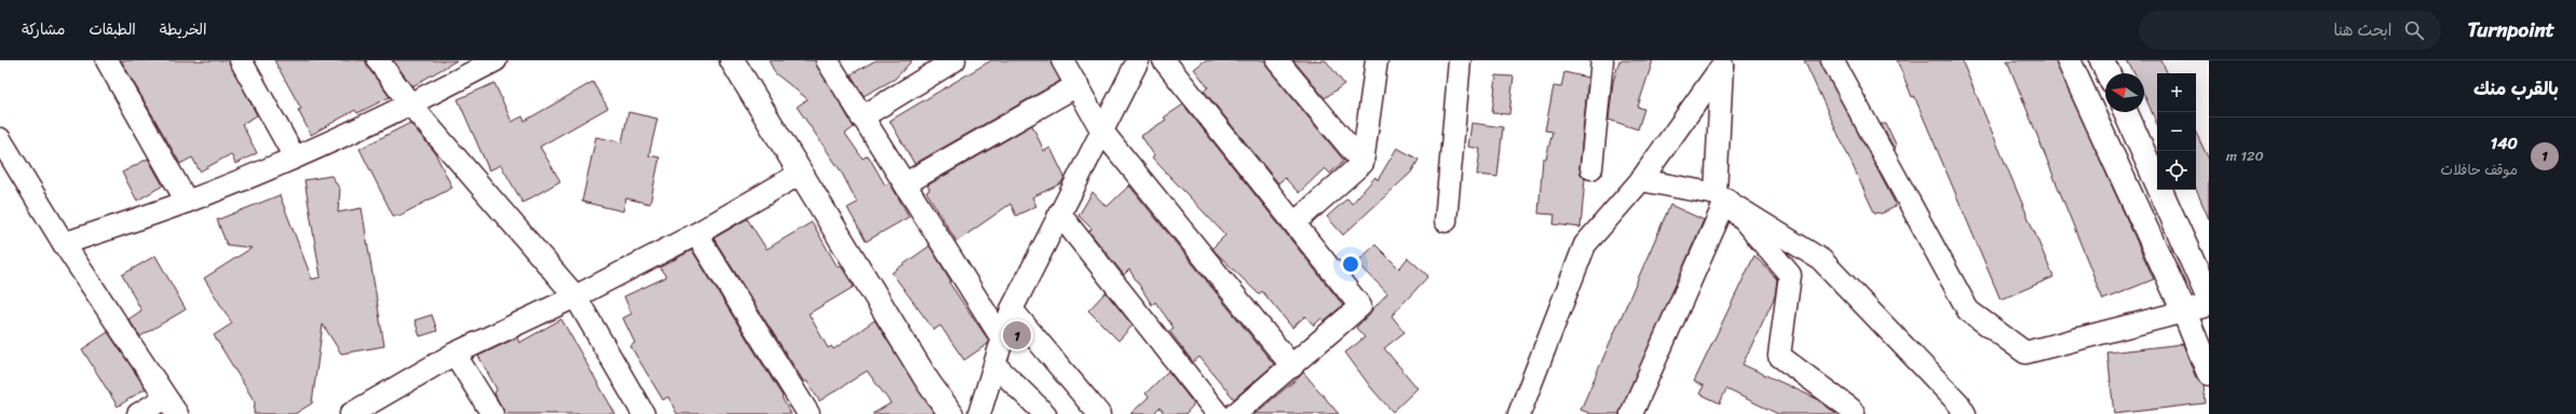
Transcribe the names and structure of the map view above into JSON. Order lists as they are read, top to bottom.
{
  "north": "left",
  "page": {
    "header": "Turnpoint",
    "search": "ابحث هنا",
    "nav": ["الخريطة", "الطبقات", "مشاركة"],
    "heading": "بالقرب منك",
    "map_buttons": ["+", "−"],
    "list": [
      {
        "mark": "1",
        "name": "140",
        "note": "موقف حافلات",
        "value": "120 m"
      }
    ],
    "pins": "1"
  }
}
